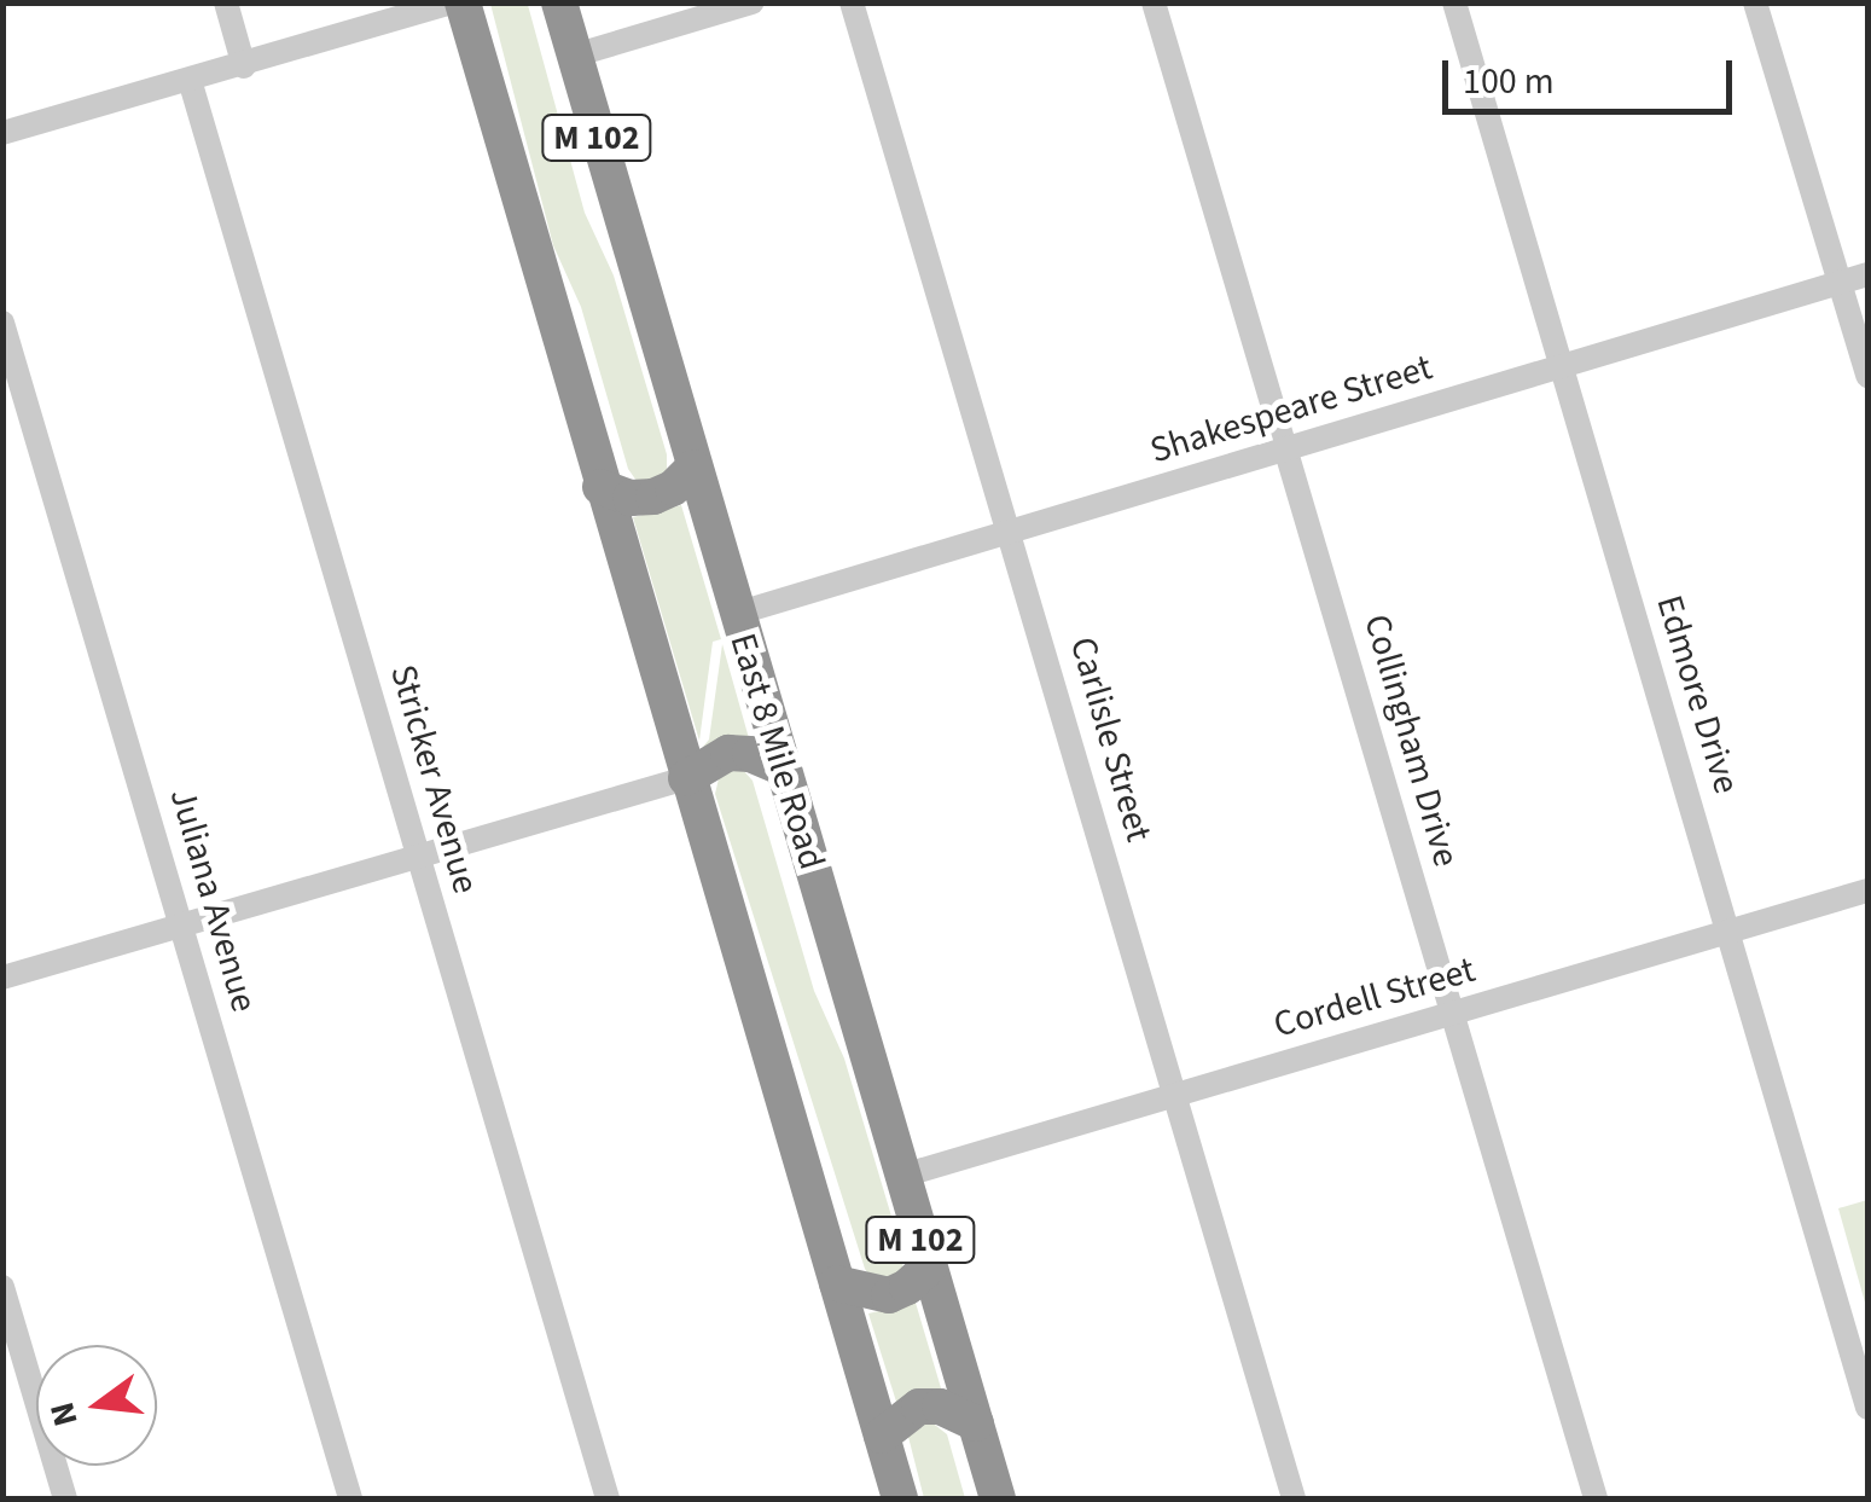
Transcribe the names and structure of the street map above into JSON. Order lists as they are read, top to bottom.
{
  "streets": {
    "highway": ["M 102", "East 8 Mile Road"],
    "street": [
      "Shakespeare Street",
      "Edmore Drive",
      "Carlisle Street",
      "Collingham Drive",
      "Stricker Avenue",
      "Juliana Avenue",
      "Cordell Street"
    ]
  },
  "crossings": [
    ["Shakespeare Street", "Edmore Drive"],
    ["Shakespeare Street", "Carlisle Street"],
    ["Shakespeare Street", "Collingham Drive"],
    ["Shakespeare Street", "East 8 Mile Road"],
    ["Edmore Drive", "Cordell Street"],
    ["Carlisle Street", "Cordell Street"],
    ["Collingham Drive", "Cordell Street"],
    ["East 8 Mile Road", "Cordell Street"]
  ],
  "scale_bar": "100 m",
  "north": "left"
}
